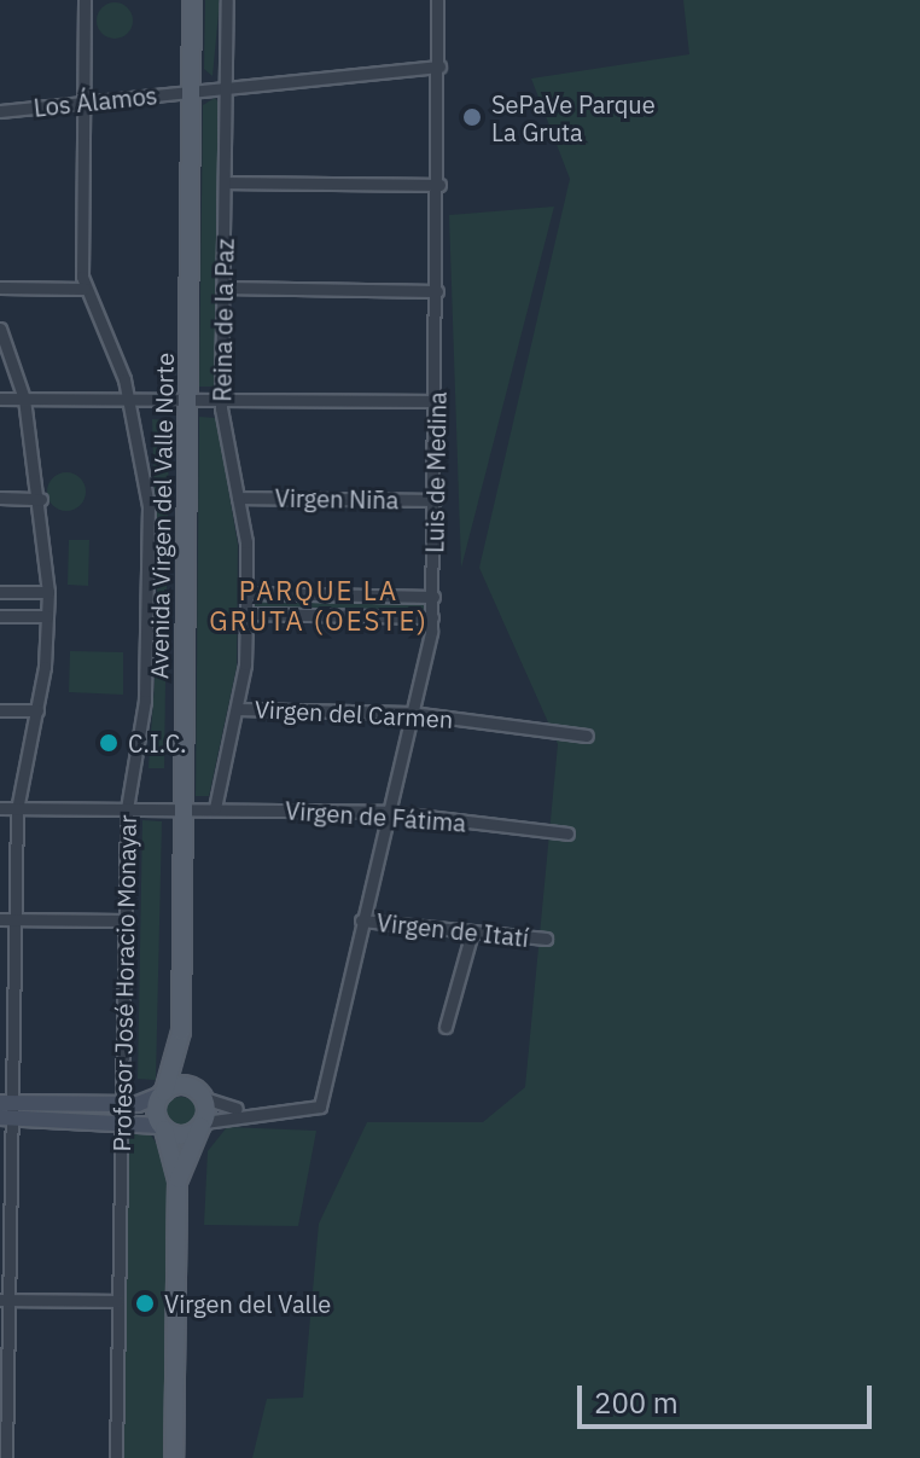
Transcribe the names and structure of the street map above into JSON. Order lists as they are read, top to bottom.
{
  "streets": {
    "main road": ["Avenida Virgen del Valle Norte"],
    "street": [
      "Los Álamos",
      "Reina de la Paz",
      "Luis de Medina",
      "Virgen Niña",
      "Virgen del Carmen",
      "Virgen de Fátima",
      "Virgen de Itatí",
      "Profesor José Horacio Monayar"
    ]
  },
  "crossings": [
    ["Los Álamos", "Reina de la Paz"],
    ["Los Álamos", "Luis de Medina"],
    ["Los Álamos", "Avenida Virgen del Valle Norte"],
    ["Los Álamos", "Profesor José Horacio Monayar"],
    ["Reina de la Paz", "Virgen Niña"],
    ["Reina de la Paz", "Virgen del Carmen"],
    ["Reina de la Paz", "Virgen de Fátima"],
    ["Luis de Medina", "Virgen Niña"],
    ["Luis de Medina", "Virgen del Carmen"],
    ["Luis de Medina", "Virgen de Fátima"],
    ["Luis de Medina", "Virgen de Itatí"],
    ["Avenida Virgen del Valle Norte", "Virgen de Fátima"],
    ["Virgen de Fátima", "Profesor José Horacio Monayar"]
  ],
  "districts": ["PARQUE LA GRUTA (OESTE)"],
  "places": ["SePaVe Parque La Gruta", "C.I.C.", "Virgen del Valle"],
  "scale_bar": "200 m"
}
